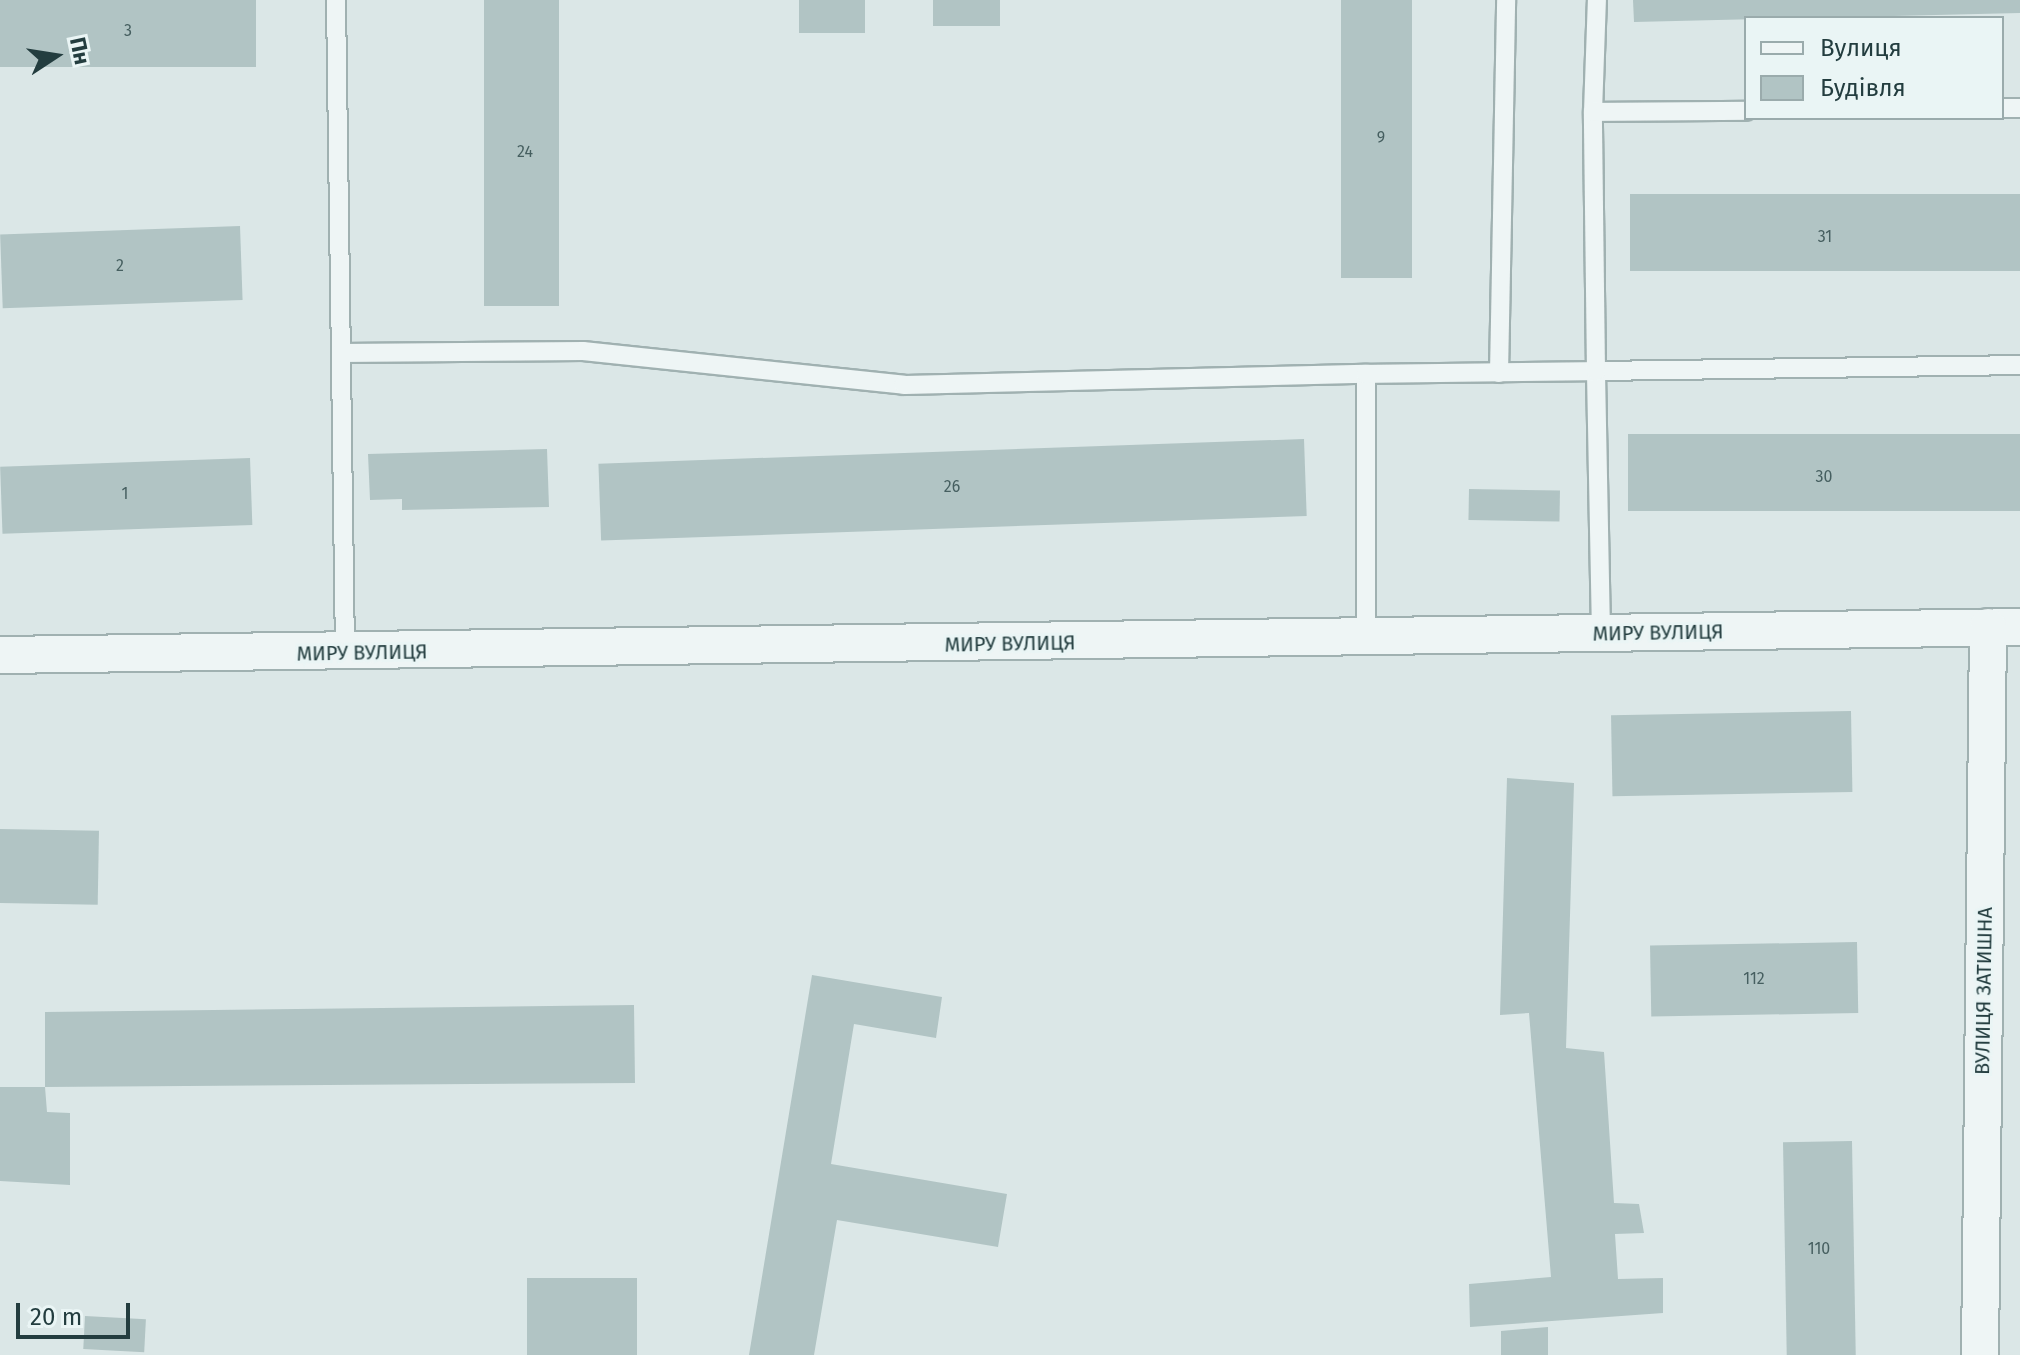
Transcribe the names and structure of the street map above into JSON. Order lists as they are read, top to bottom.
{
  "streets": {
    "street": ["МИРУ ВУЛИЦЯ", "ВУЛИЦЯ ЗАТИШНА"]
  },
  "crossings": [
    ["МИРУ ВУЛИЦЯ", "ВУЛИЦЯ ЗАТИШНА"]
  ],
  "house_numbers": [
    "3",
    "9",
    "24",
    "31",
    "2",
    "30",
    "26",
    "1",
    "112",
    "110"
  ],
  "legend": ["Вулиця", "Будівля"],
  "scale_bar": "20 m",
  "north": "right"
}
